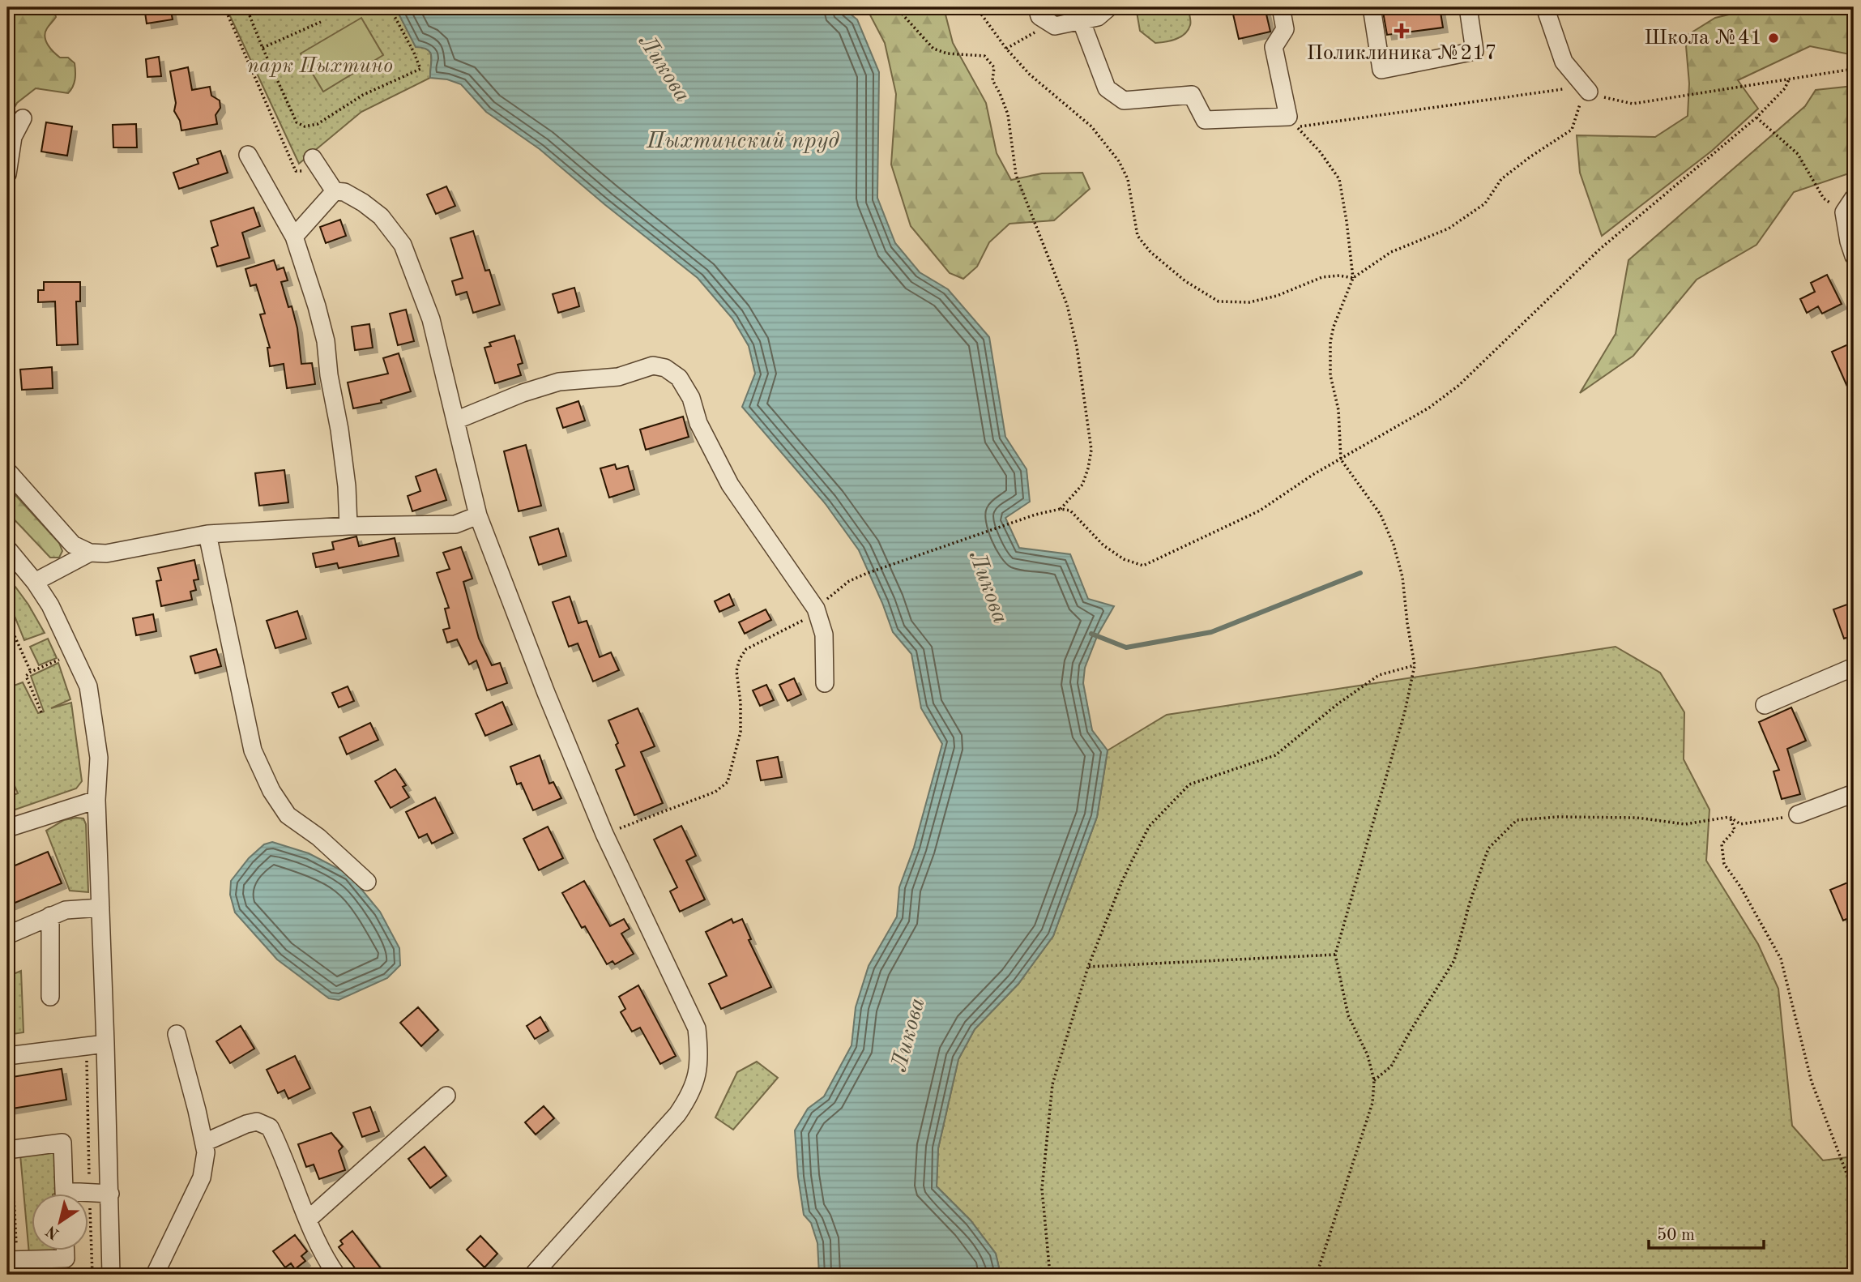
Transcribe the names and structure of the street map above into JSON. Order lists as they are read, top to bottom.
{
  "water": ["Ликова", "Пыхтинский пруд"],
  "parks": ["парк Пыхтино"],
  "places": {
    "health": ["Поликлиника №217"],
    "other": ["Школа №41"]
  },
  "scale_bar": "50 m",
  "north": "bottom left"
}
